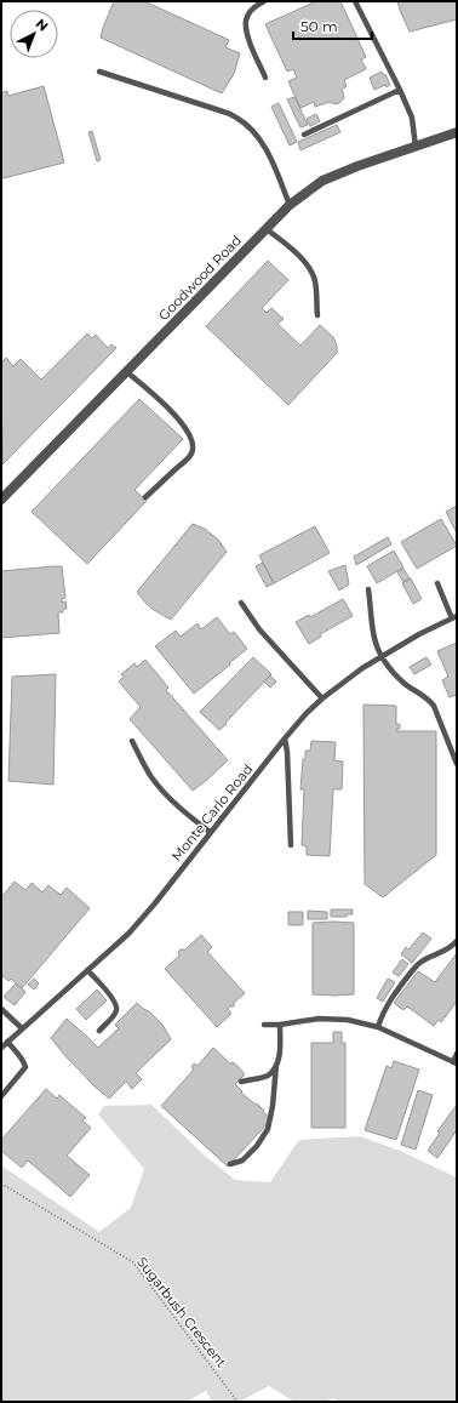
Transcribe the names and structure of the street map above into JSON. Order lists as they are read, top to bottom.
{
  "streets": {
    "street": ["Goodwood Road"],
    "lane": ["Monte Carlo Road"],
    "path": ["Sugarbush Crescent"]
  },
  "scale_bar": "50 m",
  "north": "top right"
}
